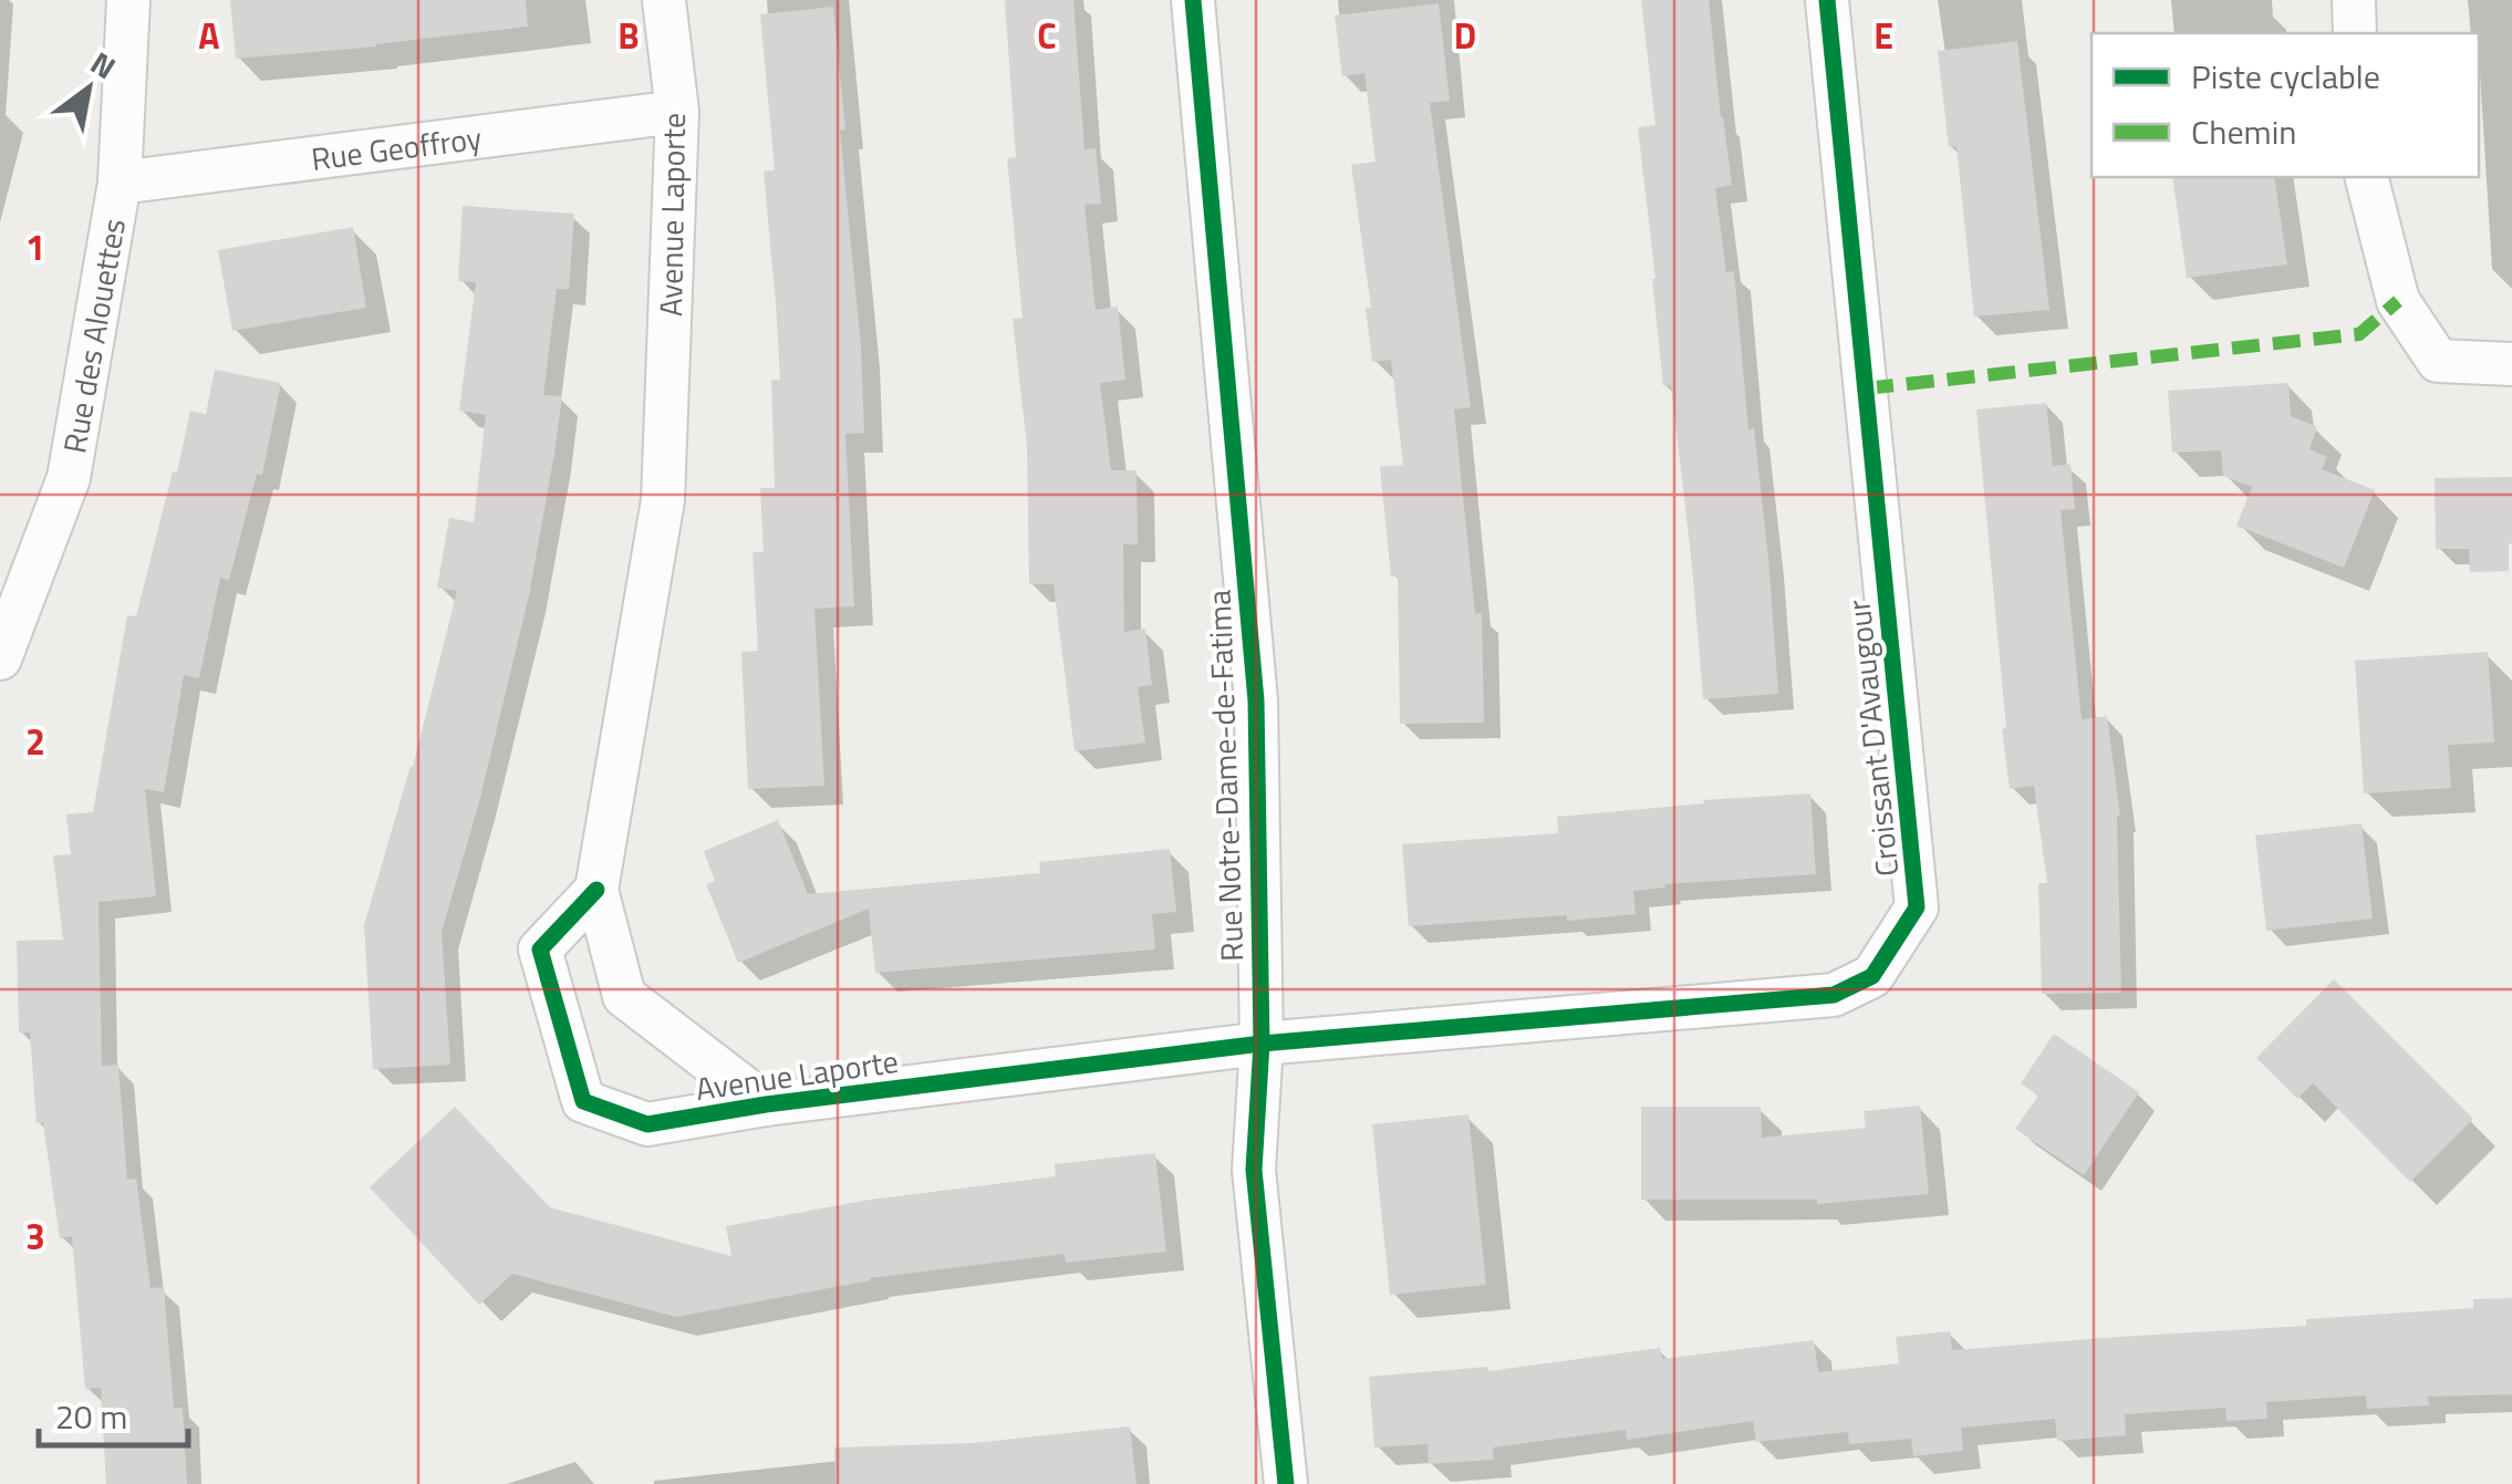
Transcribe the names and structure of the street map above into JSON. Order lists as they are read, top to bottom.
{
  "streets": {
    "street": [
      "Rue Geoffroy",
      "Avenue Laporte",
      "Rue des Alouettes",
      "Croissant D'Avaugour",
      "Rue Notre-Dame-de-Fatima"
    ]
  },
  "crossings": [
    ["Rue Geoffroy", "Avenue Laporte"],
    ["Rue Geoffroy", "Rue des Alouettes"],
    ["Avenue Laporte", "Croissant D'Avaugour"],
    ["Avenue Laporte", "Rue Notre-Dame-de-Fatima"],
    ["Croissant D'Avaugour", "Rue Notre-Dame-de-Fatima"]
  ],
  "legend": ["Piste cyclable", "Chemin"],
  "scale_bar": "20 m",
  "north": "top right",
  "grid": {
    "columns": [
      "A",
      "B",
      "C",
      "D",
      "E"
    ],
    "rows": ["1", "2", "3"]
  }
}
